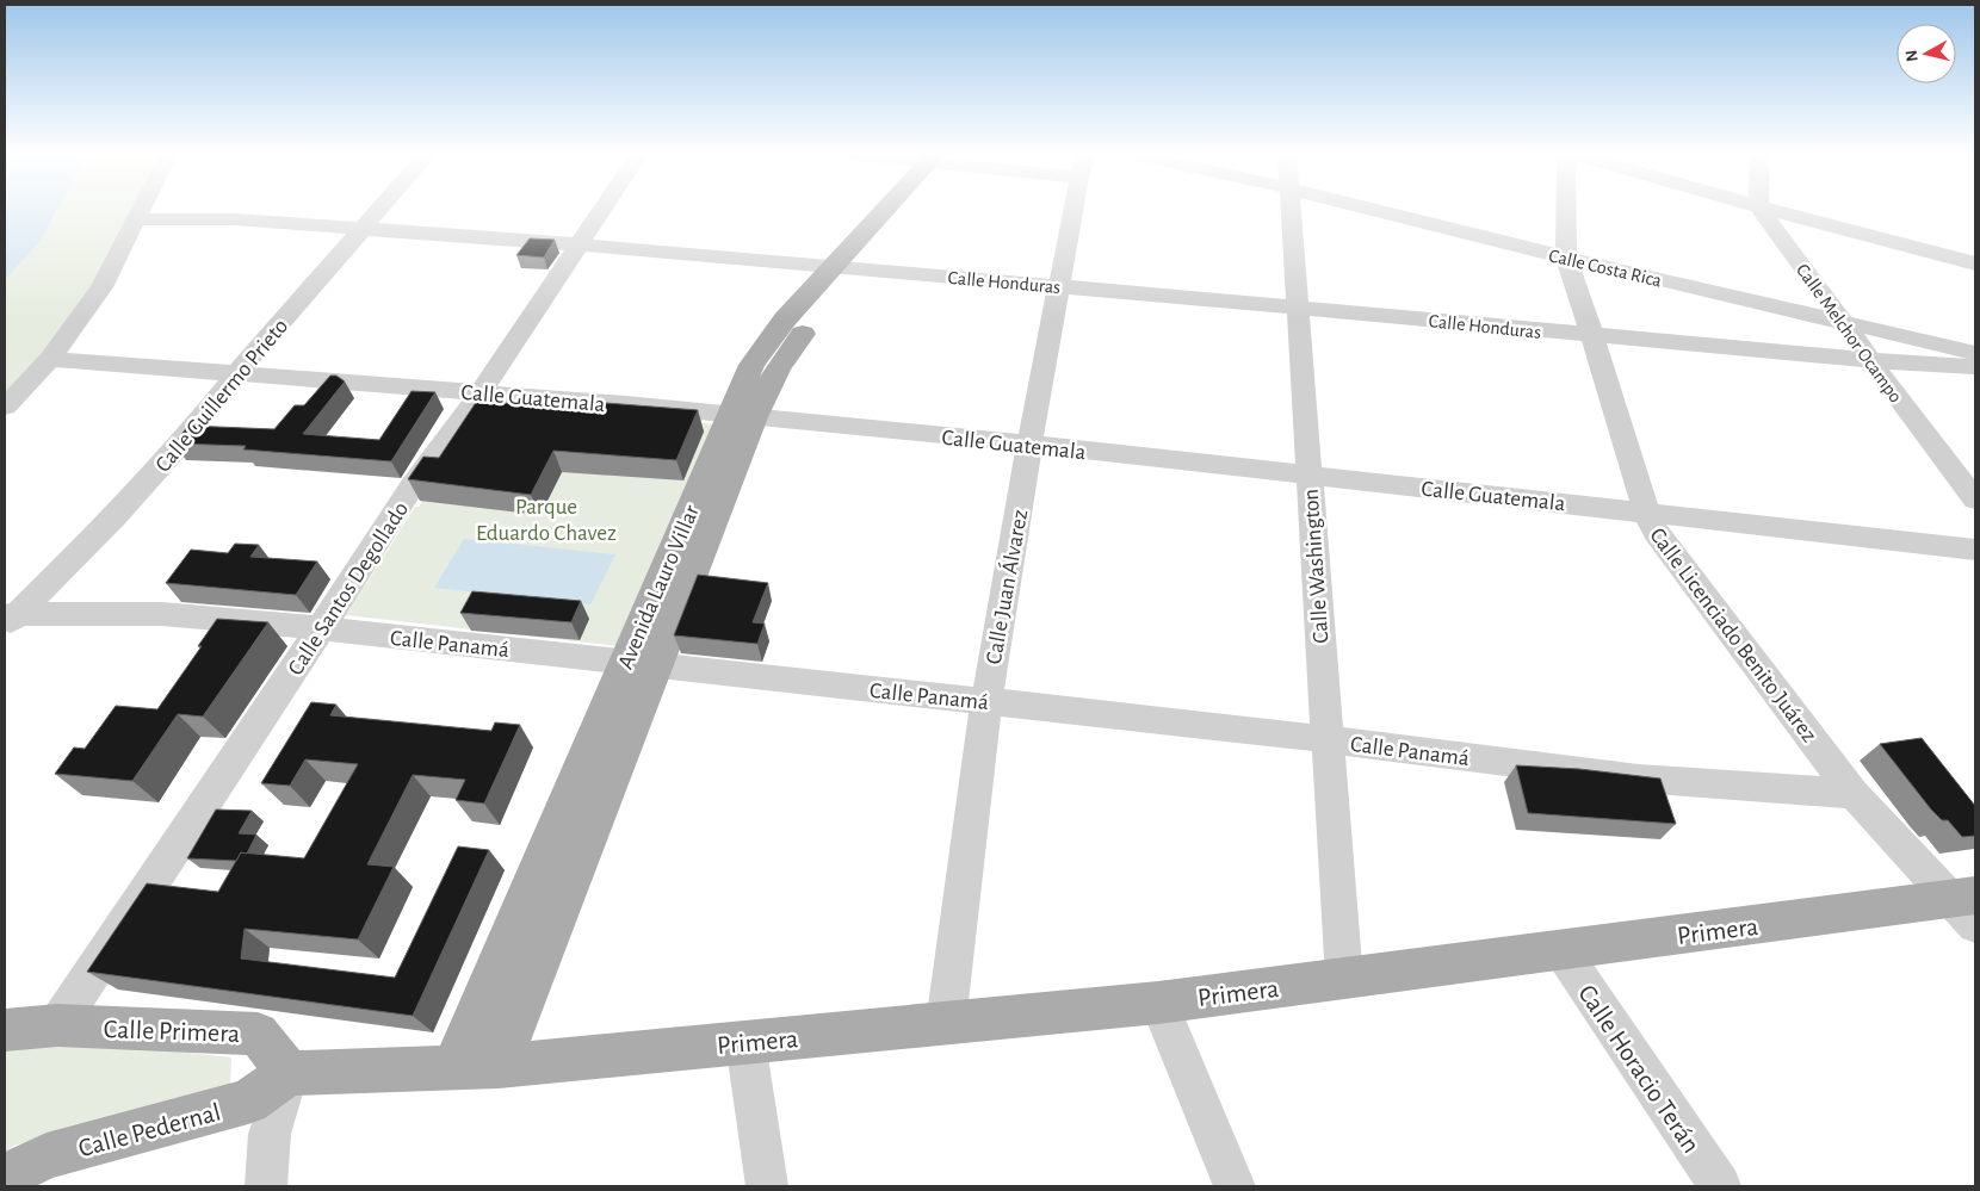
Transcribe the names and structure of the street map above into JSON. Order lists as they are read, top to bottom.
{
  "streets": {
    "main road": [
      "Avenida Lauro Villar",
      "Primera",
      "Calle Primera",
      "Calle Pedernal"
    ],
    "street": [
      "Calle Costa Rica",
      "Calle Honduras",
      "Calle Melchor Ocampo",
      "Calle Guillermo Prieto",
      "Calle Guatemala",
      "Calle Washington",
      "Calle Juan Álvarez",
      "Calle Santos Degollado",
      "Calle Licenciado Benito Juárez",
      "Calle Panamá",
      "Calle Horacio Terán"
    ]
  },
  "crossings": [
    ["Calle Costa Rica", "Calle Melchor Ocampo"],
    ["Calle Costa Rica", "Calle Licenciado Benito Juárez"],
    ["Calle Honduras", "Calle Melchor Ocampo"],
    ["Calle Honduras", "Calle Guillermo Prieto"],
    ["Calle Honduras", "Calle Washington"],
    ["Calle Honduras", "Avenida Lauro Villar"],
    ["Calle Honduras", "Calle Juan Álvarez"],
    ["Calle Honduras", "Calle Santos Degollado"],
    ["Calle Honduras", "Calle Licenciado Benito Juárez"],
    ["Calle Guillermo Prieto", "Calle Guatemala"],
    ["Calle Guillermo Prieto", "Calle Panamá"],
    ["Calle Guatemala", "Calle Washington"],
    ["Calle Guatemala", "Avenida Lauro Villar"],
    ["Calle Guatemala", "Calle Juan Álvarez"],
    ["Calle Guatemala", "Calle Santos Degollado"],
    ["Calle Guatemala", "Calle Licenciado Benito Juárez"],
    ["Calle Washington", "Calle Panamá"],
    ["Calle Washington", "Primera"],
    ["Avenida Lauro Villar", "Calle Panamá"],
    ["Avenida Lauro Villar", "Primera"],
    ["Calle Juan Álvarez", "Calle Panamá"],
    ["Calle Juan Álvarez", "Primera"],
    ["Calle Santos Degollado", "Calle Panamá"],
    ["Calle Santos Degollado", "Calle Primera"],
    ["Calle Licenciado Benito Juárez", "Calle Panamá"],
    ["Calle Licenciado Benito Juárez", "Primera"],
    ["Primera", "Calle Horacio Terán"],
    ["Calle Primera", "Calle Pedernal"]
  ],
  "parks": ["Parque Eduardo Chavez"],
  "north": "left"
}
